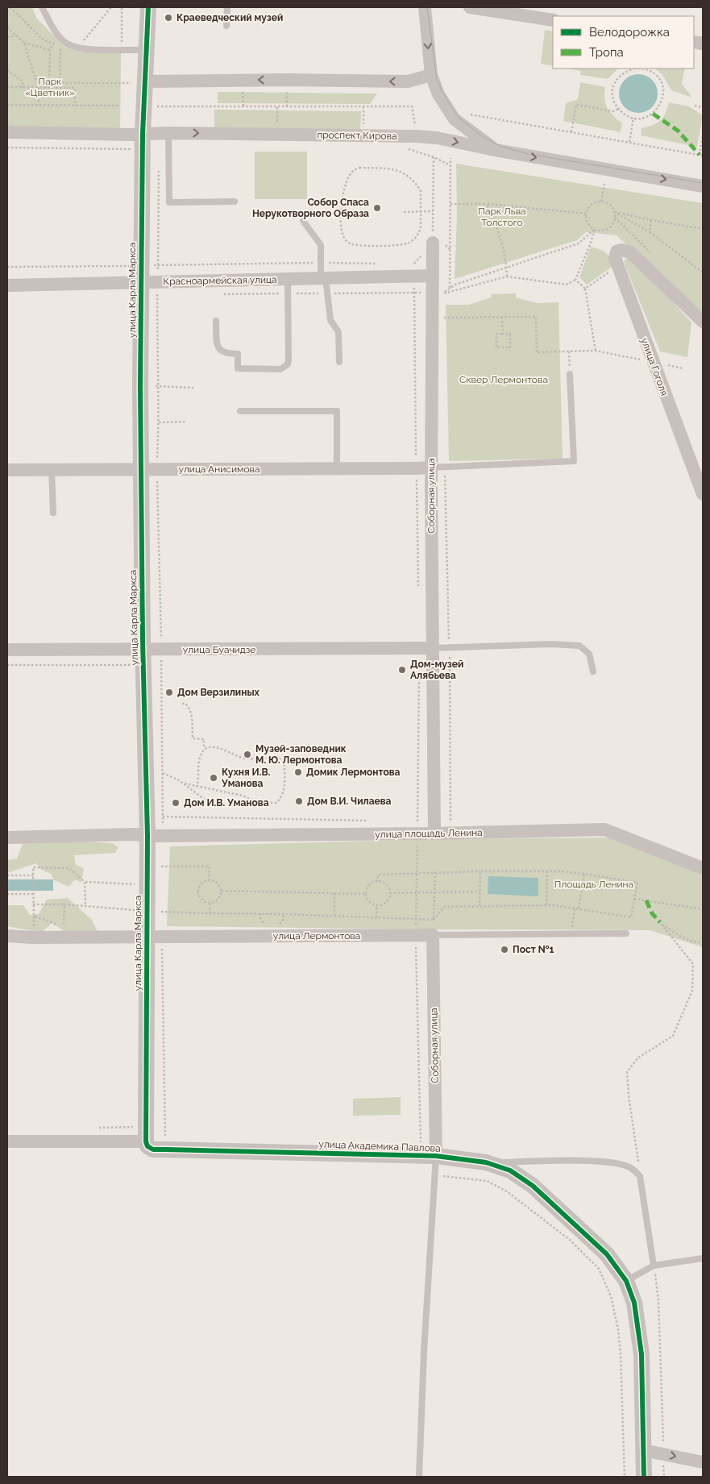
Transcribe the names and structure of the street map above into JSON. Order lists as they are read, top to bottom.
{
  "streets": {
    "street": [
      "проспект Кирова",
      "Красноармейская улица",
      "улица Карла Маркса",
      "улица Гоголя",
      "улица Анисимова",
      "Соборная улица",
      "улица Буачидзе",
      "улица площадь Ленина",
      "улица Лермонтова",
      "улица Академика Павлова"
    ]
  },
  "crossings": [
    ["проспект Кирова", "улица Карла Маркса"],
    ["Красноармейская улица", "улица Карла Маркса"],
    ["Красноармейская улица", "Соборная улица"],
    ["улица Карла Маркса", "улица Анисимова"],
    ["улица Карла Маркса", "улица Буачидзе"],
    ["улица Карла Маркса", "улица площадь Ленина"],
    ["улица Карла Маркса", "улица Лермонтова"],
    ["улица Карла Маркса", "улица Академика Павлова"],
    ["улица Анисимова", "Соборная улица"],
    ["Соборная улица", "улица Буачидзе"],
    ["Соборная улица", "улица площадь Ленина"],
    ["Соборная улица", "улица Лермонтова"],
    ["Соборная улица", "улица Академика Павлова"]
  ],
  "parks": [
    "Парк «Цветник»",
    "Парк Льва Толстого",
    "Сквер Лермонтова",
    "Площадь Ленина"
  ],
  "places": [
    "Краеведческий музей",
    "Собор Спаса Нерукотворного Образа",
    "Дом-музей Алябьева",
    "Дом Верзилиных",
    "Музей-заповедник М. Ю. Лермонтова",
    "Домик Лермонтова",
    "Кухня И.В. Уманова",
    "Дом В.И. Чилаева",
    "Дом И.В. Уманова",
    "Пост №1"
  ],
  "legend": ["Велодорожка", "Тропа"]
}
